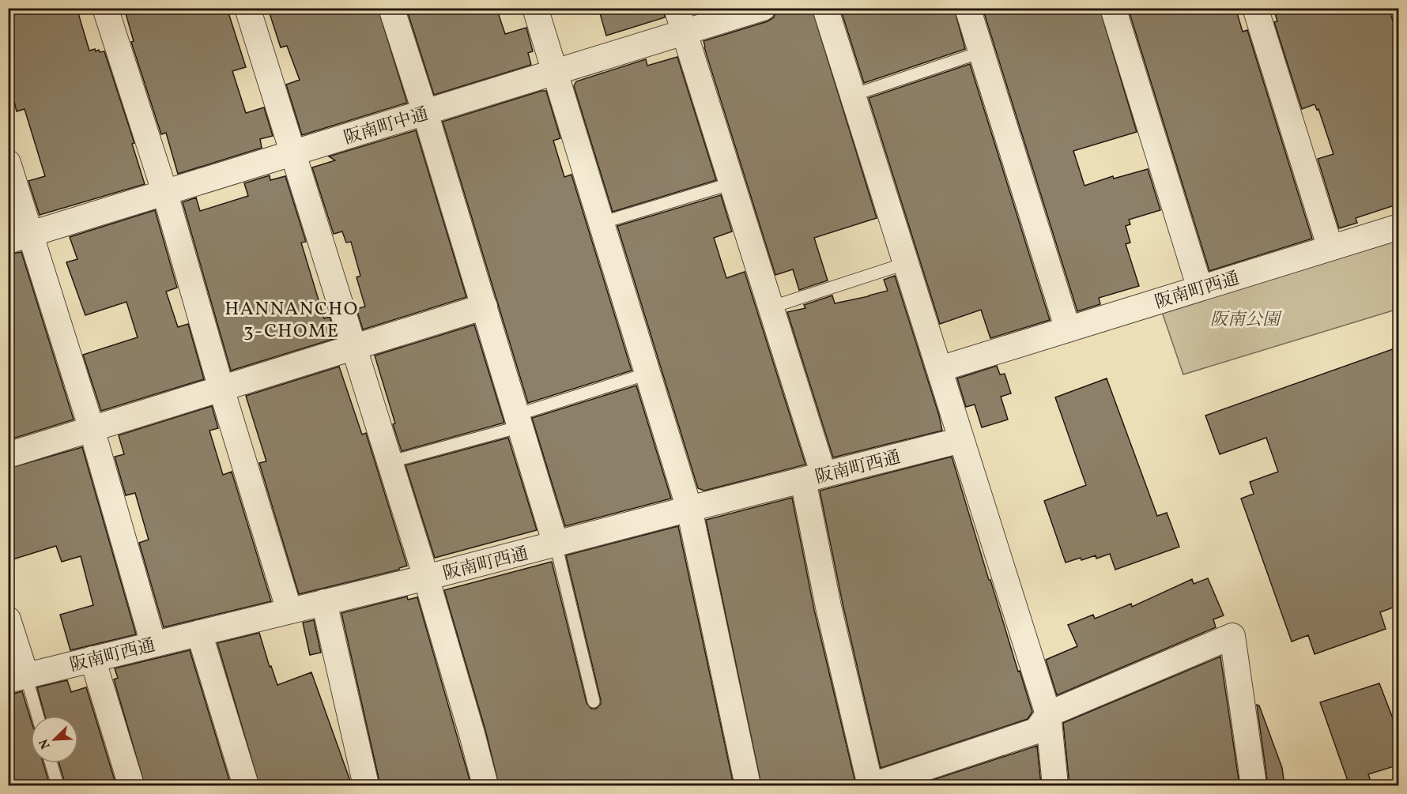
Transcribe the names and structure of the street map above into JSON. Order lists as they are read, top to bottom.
{
  "streets": {
    "street": ["阪南町中通", "阪南町西通"]
  },
  "districts": ["HANNANCHO 3-CHOME"],
  "parks": ["阪南公園"],
  "north": "bottom left"
}
